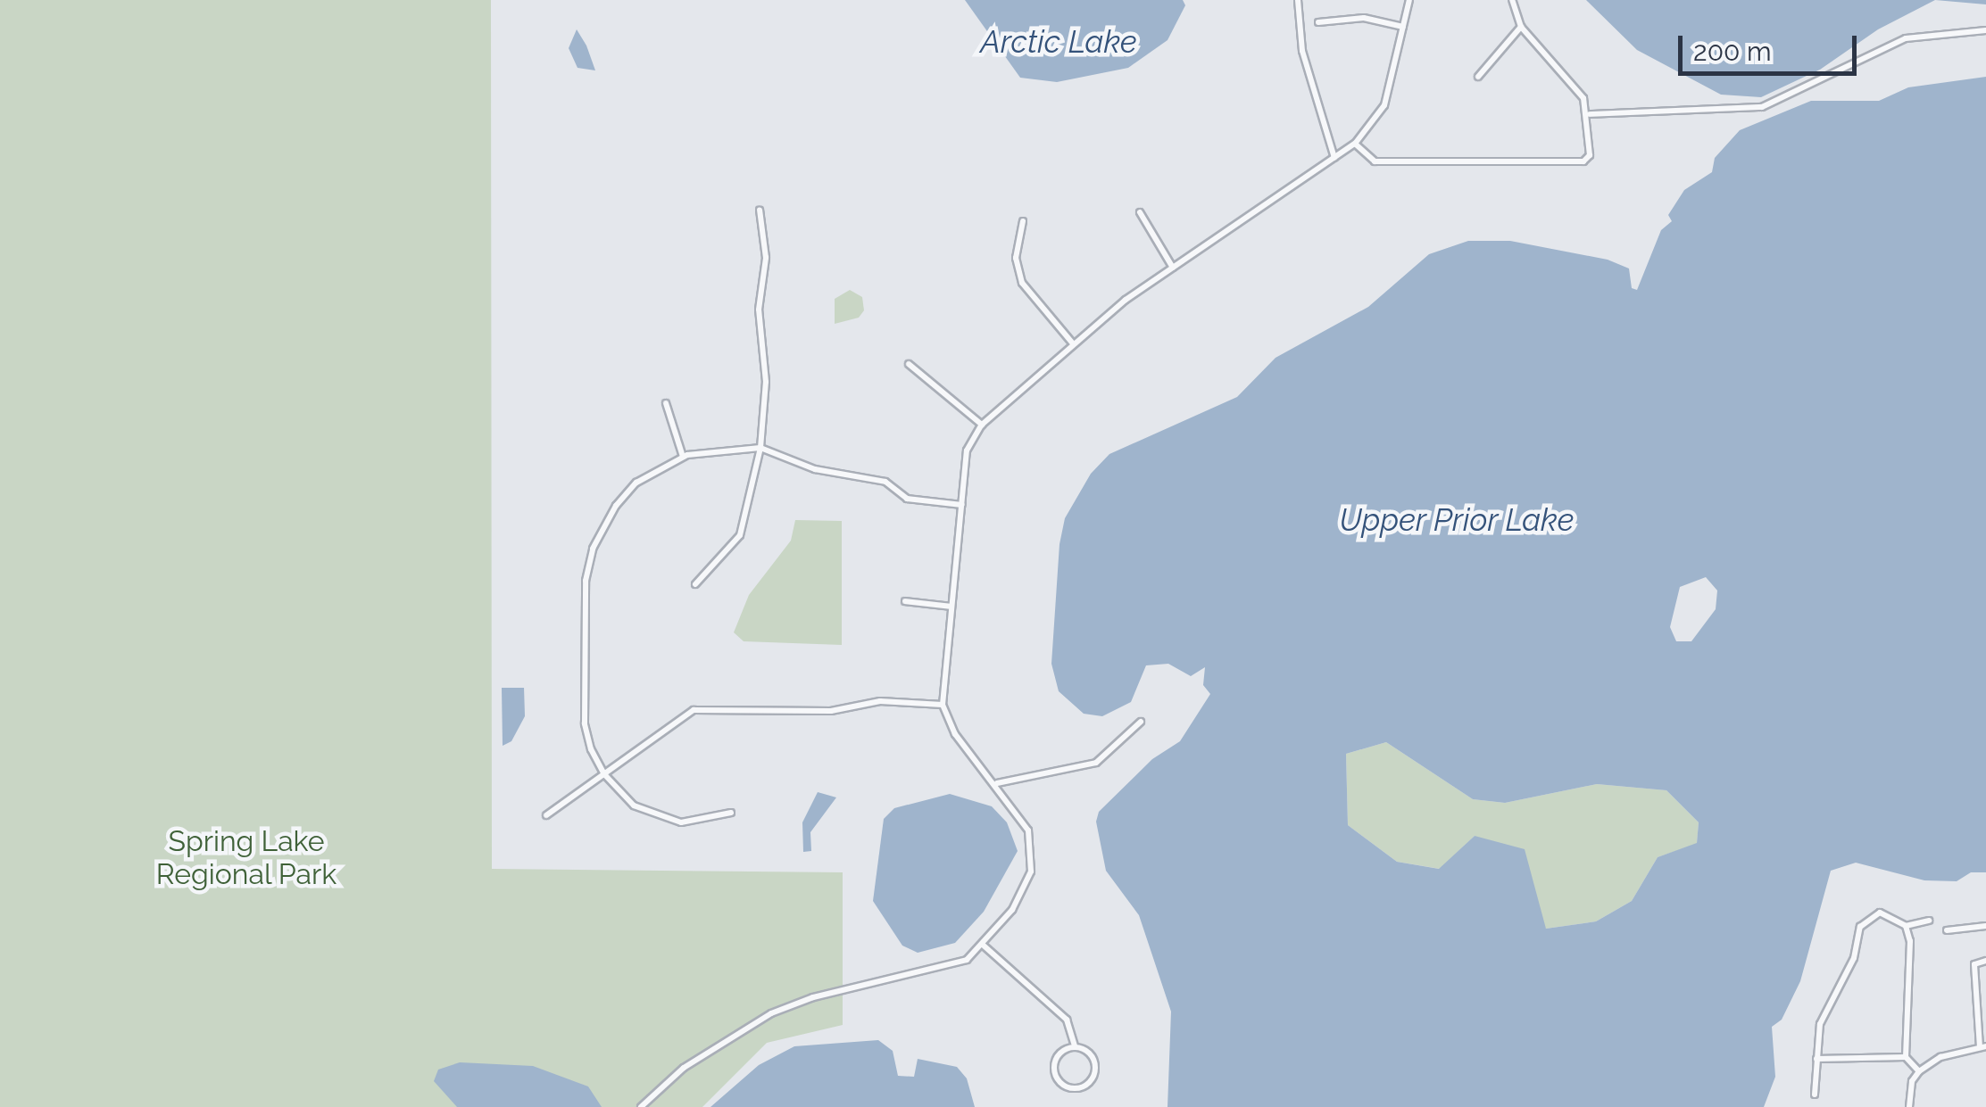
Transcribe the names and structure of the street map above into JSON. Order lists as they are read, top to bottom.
{
  "water": ["Arctic Lake", "Upper Prior Lake"],
  "parks": ["Spring Lake Regional Park"],
  "scale_bar": "200 m"
}
